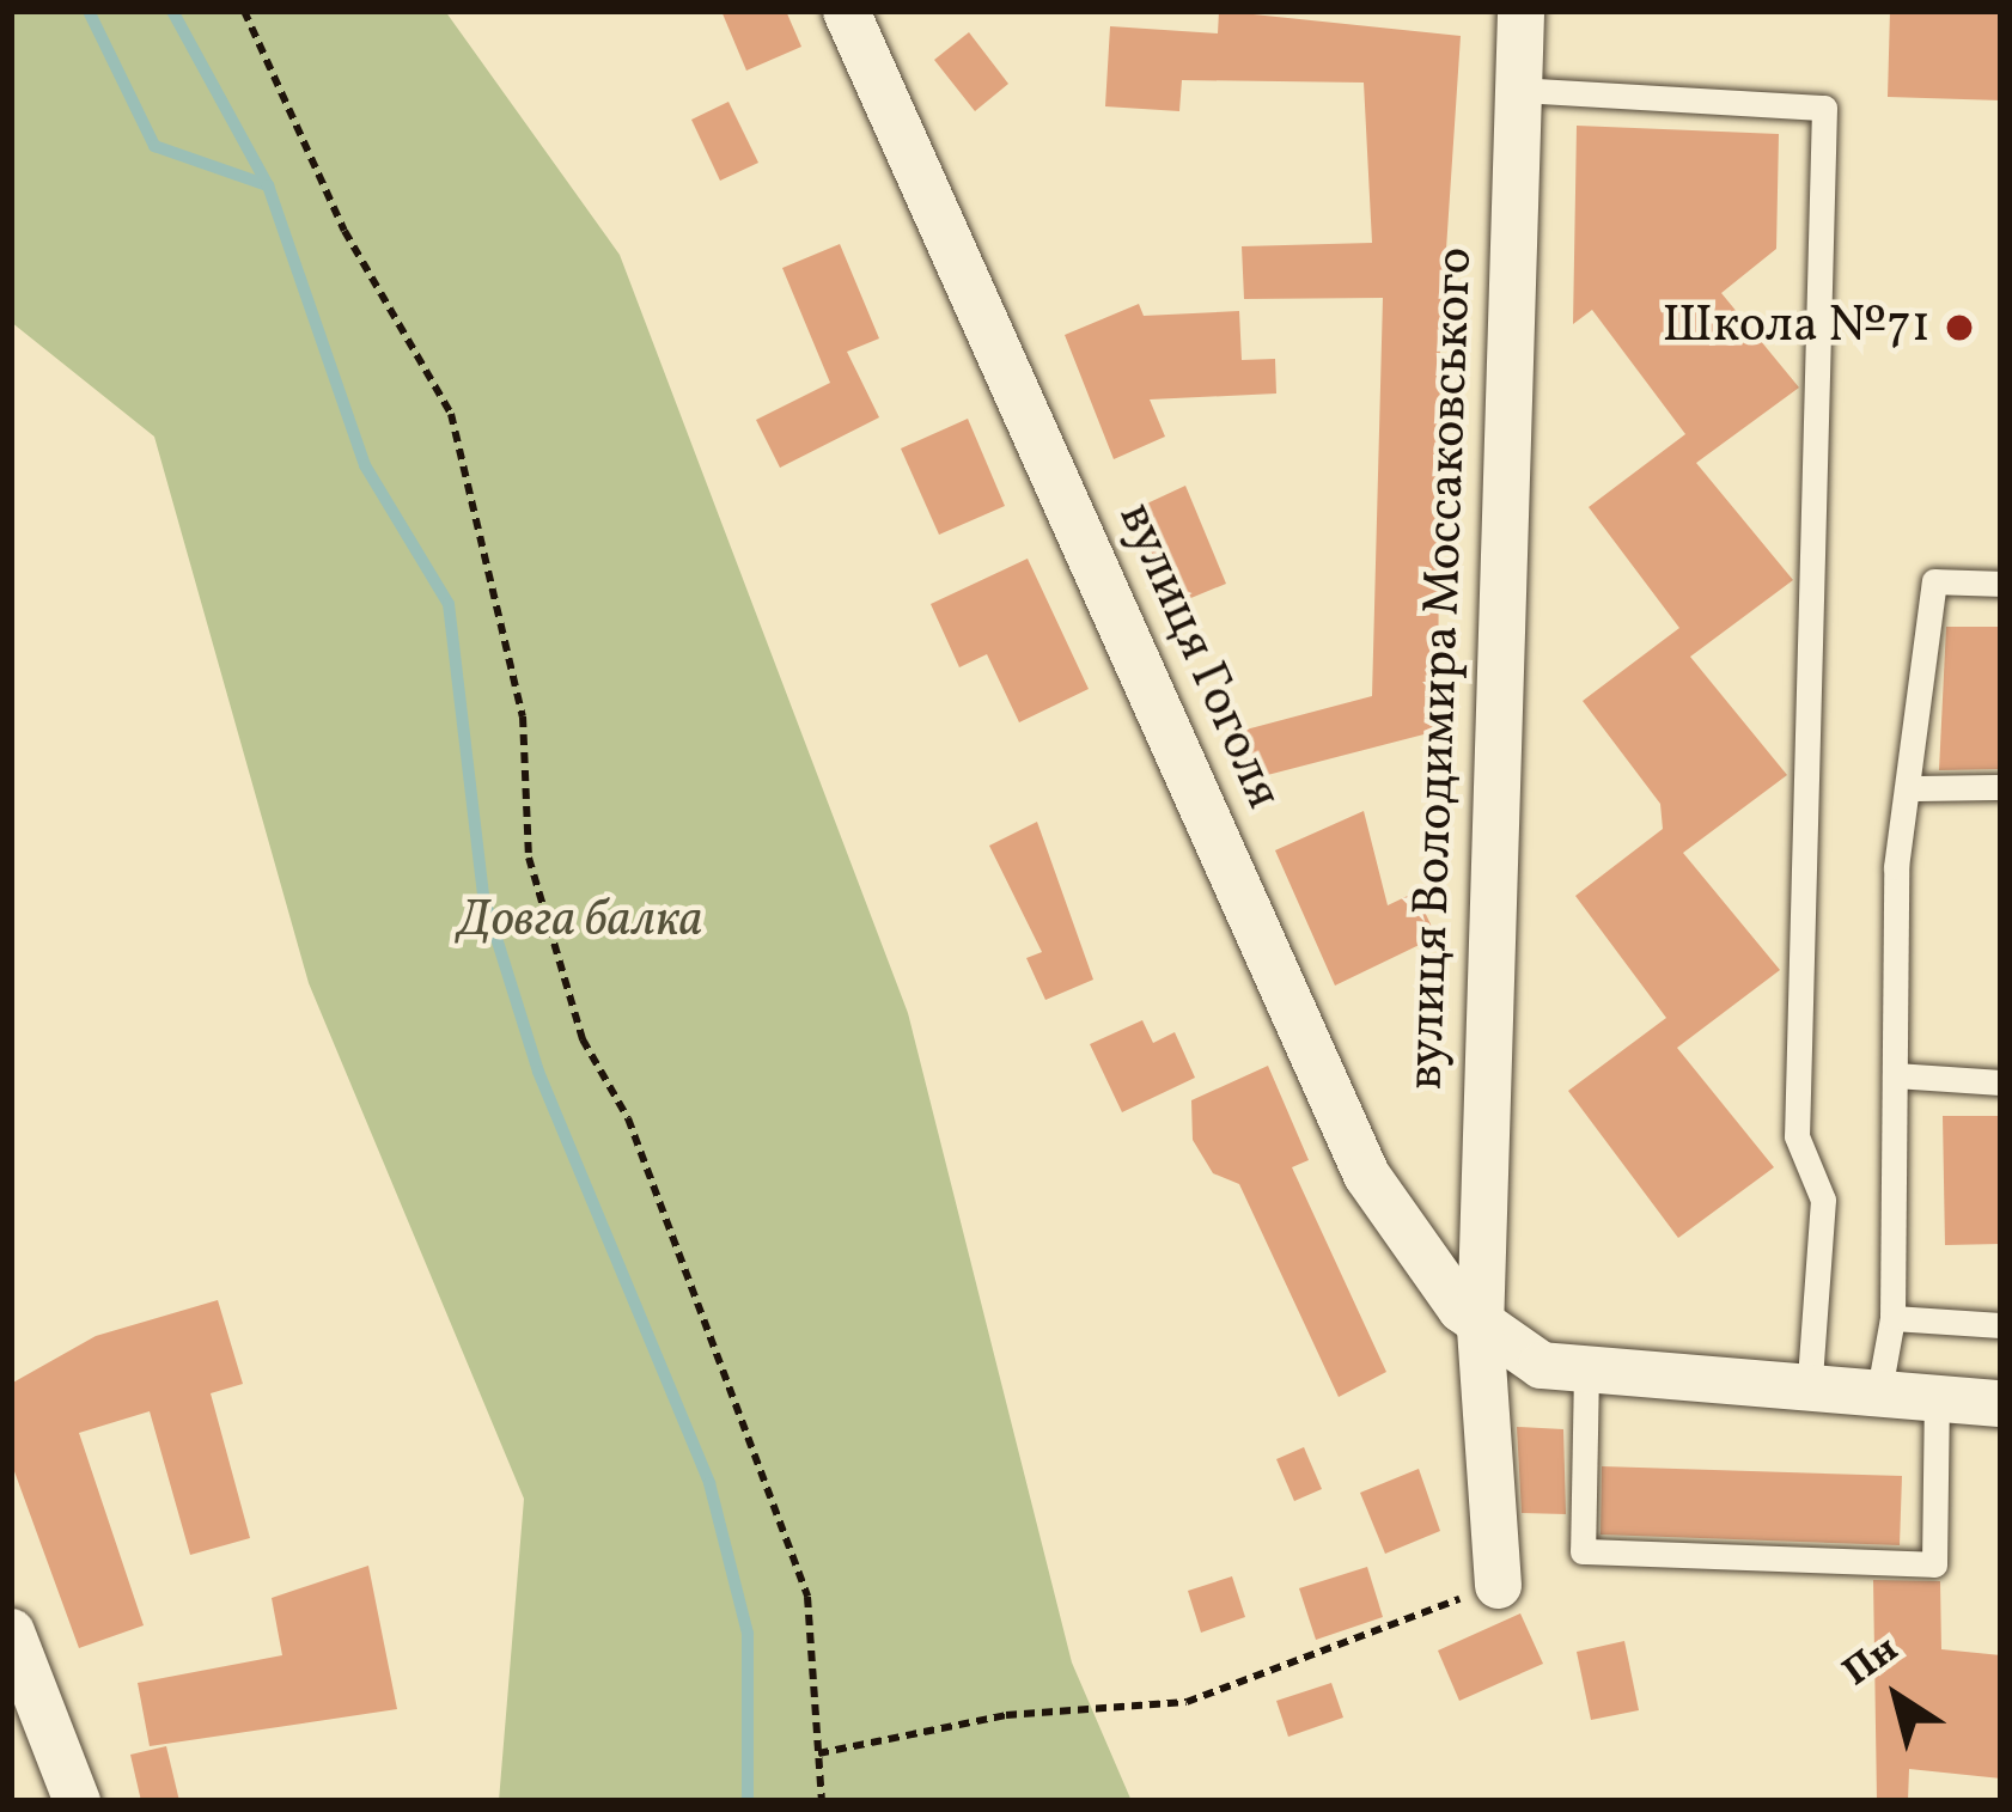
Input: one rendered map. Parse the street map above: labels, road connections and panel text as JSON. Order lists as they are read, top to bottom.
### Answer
{
  "streets": {
    "street": ["вулиця Гоголя", "вулиця Володимира Моссаковського"]
  },
  "crossings": [
    ["вулиця Гоголя", "вулиця Володимира Моссаковського"]
  ],
  "parks": ["Довга балка"],
  "places": ["Школа №71"],
  "north": "top left"
}
